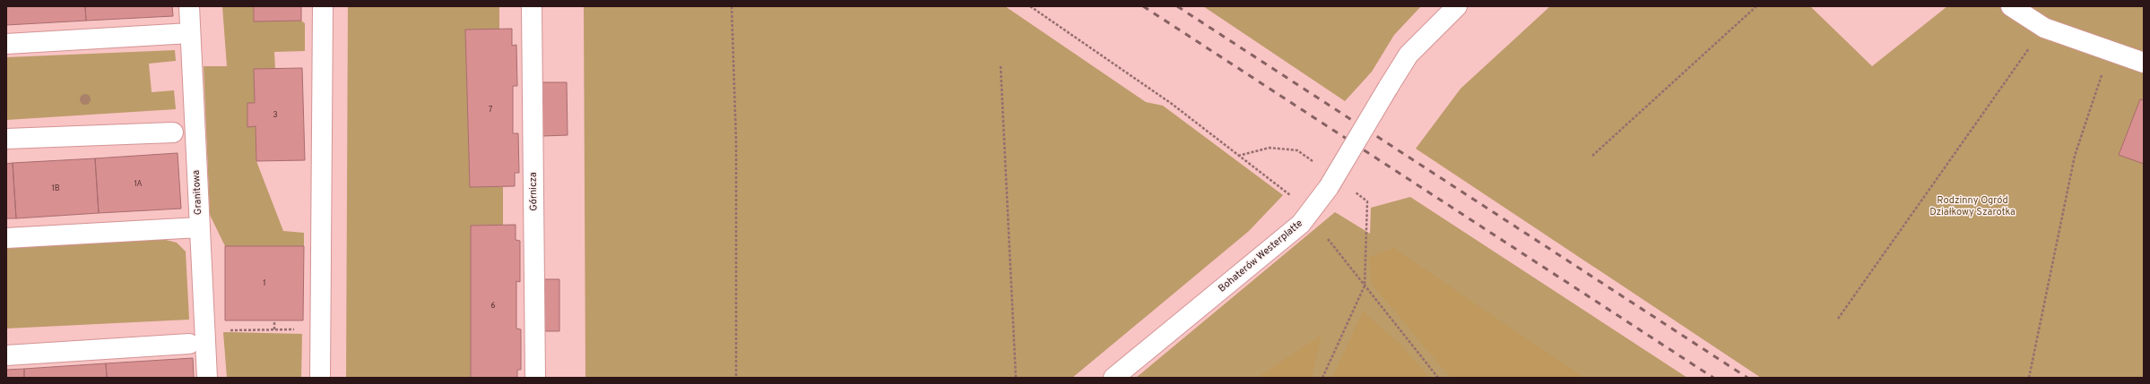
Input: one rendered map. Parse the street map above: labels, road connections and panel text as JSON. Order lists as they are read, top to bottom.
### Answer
{
  "streets": {
    "street": ["Górnicza", "Granitowa", "Bohaterów Westerplatte"]
  },
  "parks": ["Rodzinny Ogród Działkowy Szarotka"],
  "house_numbers": [
    "7",
    "3",
    "1A",
    "1B",
    "1",
    "6"
  ]
}
